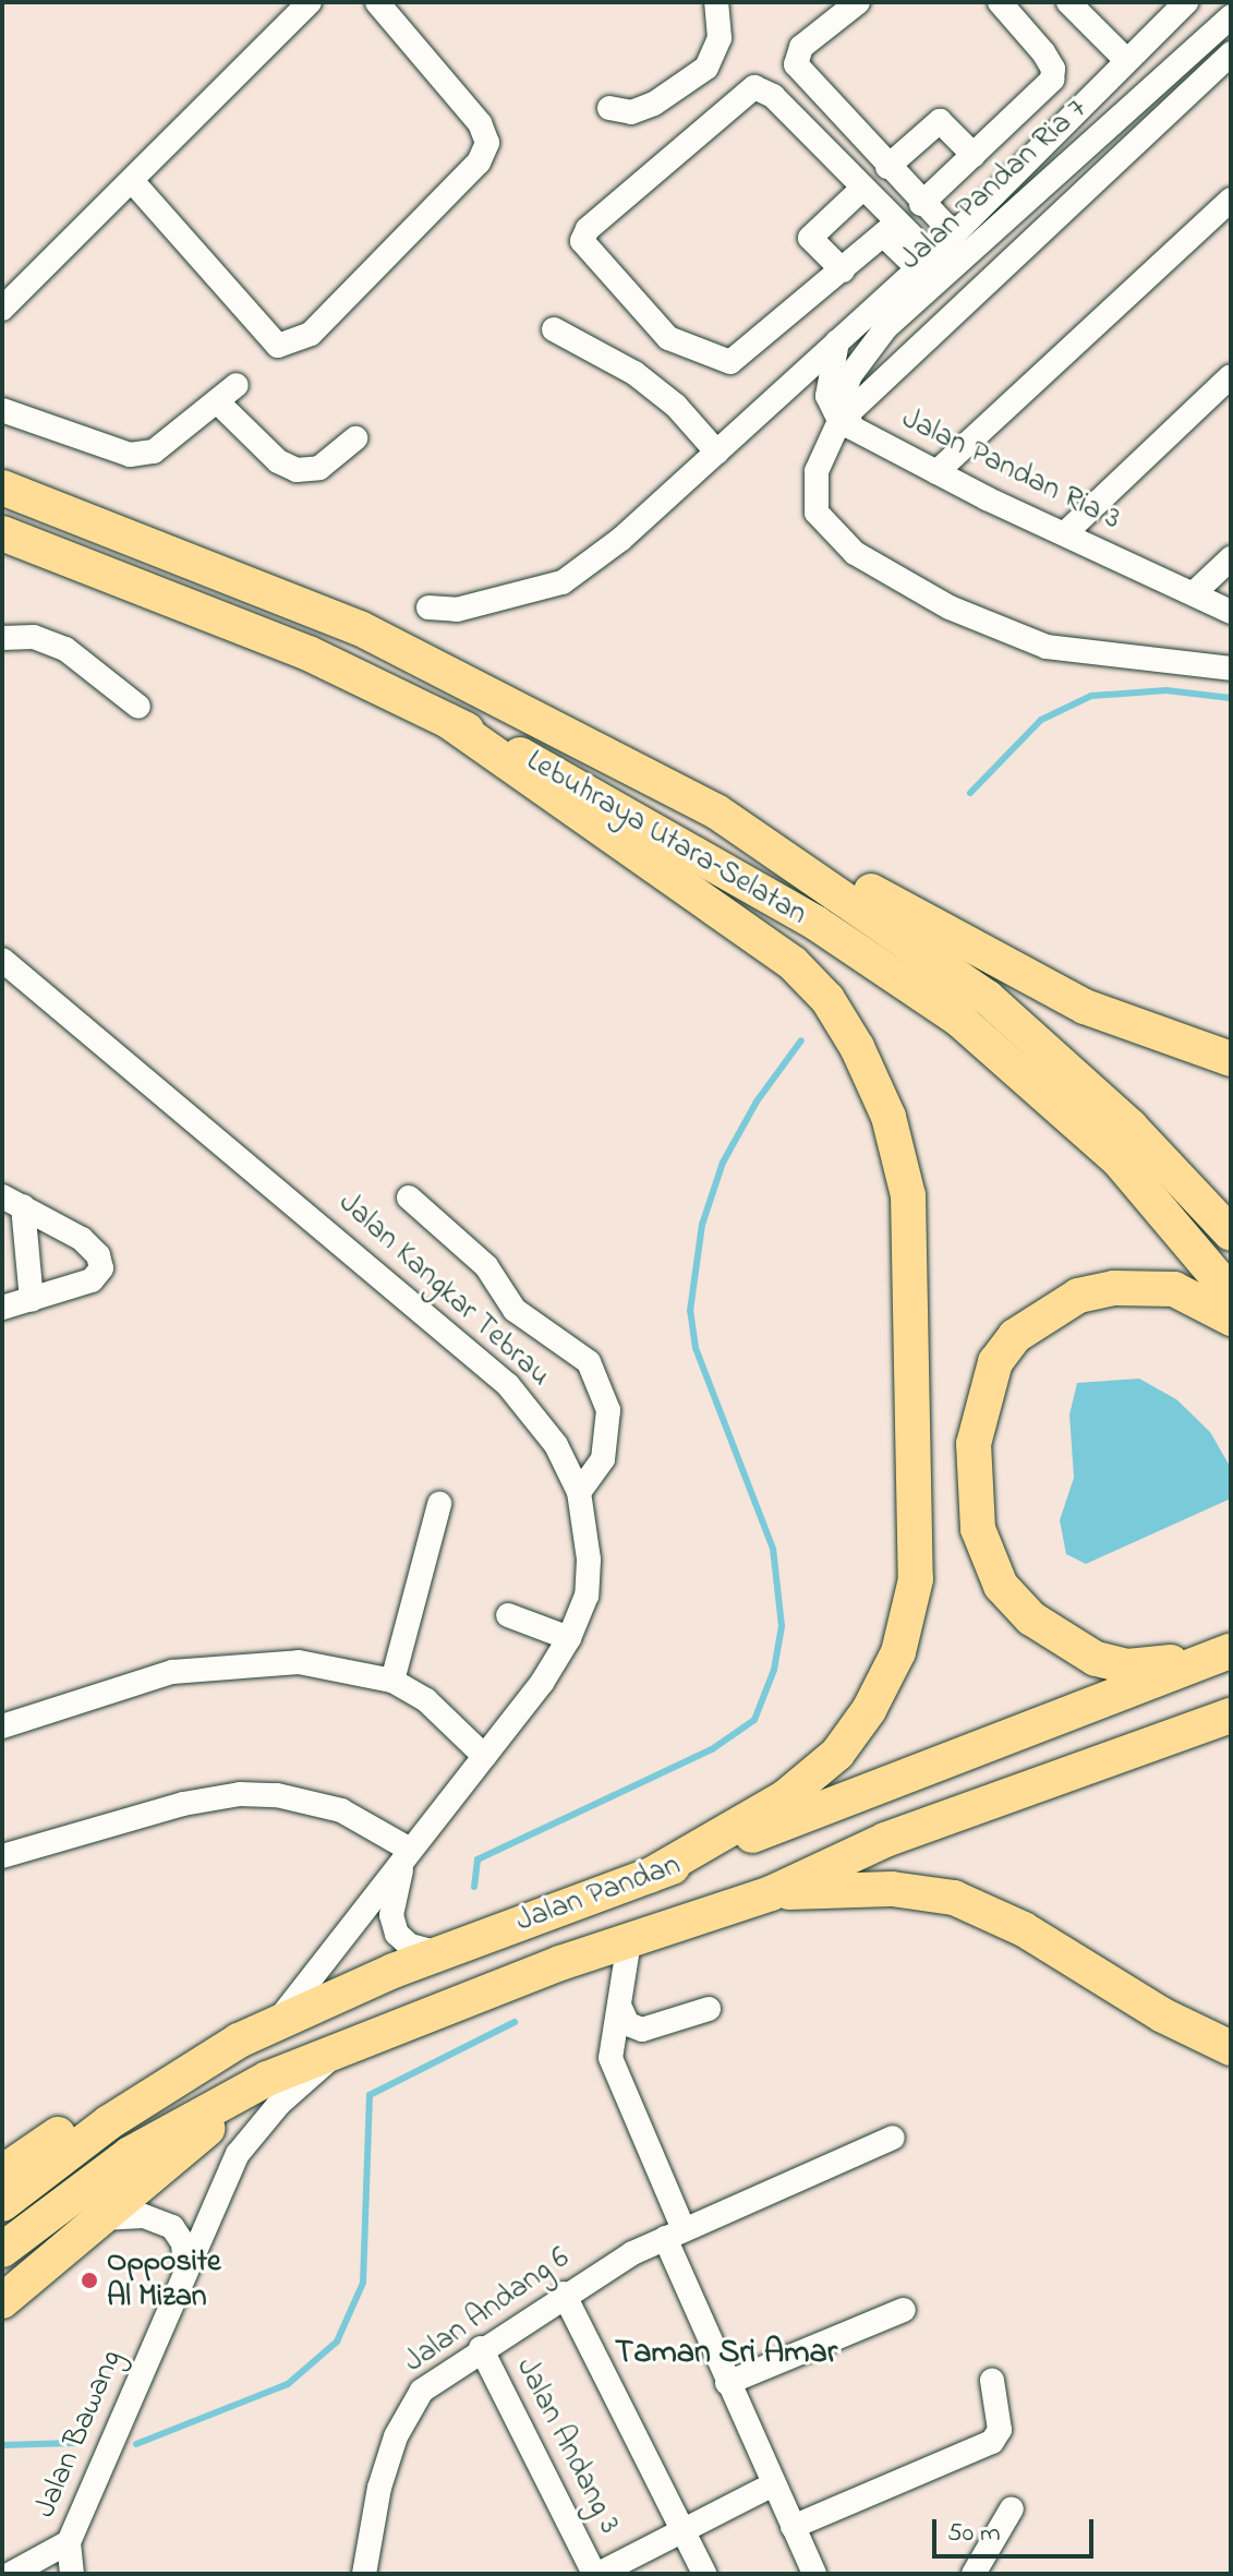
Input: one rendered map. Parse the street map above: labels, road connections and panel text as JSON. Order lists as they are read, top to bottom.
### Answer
{
  "streets": {
    "highway": ["Lebuhraya Utara–Selatan", "Jalan Pandan"],
    "street": [
      "Jalan Pandan Ria 7",
      "Jalan Pandan Ria 3",
      "Jalan Kangkar Tebrau",
      "Jalan Andang 6",
      "Jalan Bawang",
      "Jalan Andang 3"
    ]
  },
  "crossings": [
    ["Jalan Pandan Ria 7", "Jalan Pandan Ria 3"],
    ["Jalan Kangkar Tebrau", "Jalan Pandan"],
    ["Jalan Pandan", "Jalan Bawang"],
    ["Jalan Andang 6", "Jalan Andang 3"]
  ],
  "districts": ["Taman Sri Amar"],
  "places": ["Opposite Al Mizan"],
  "scale_bar": "50 m"
}
